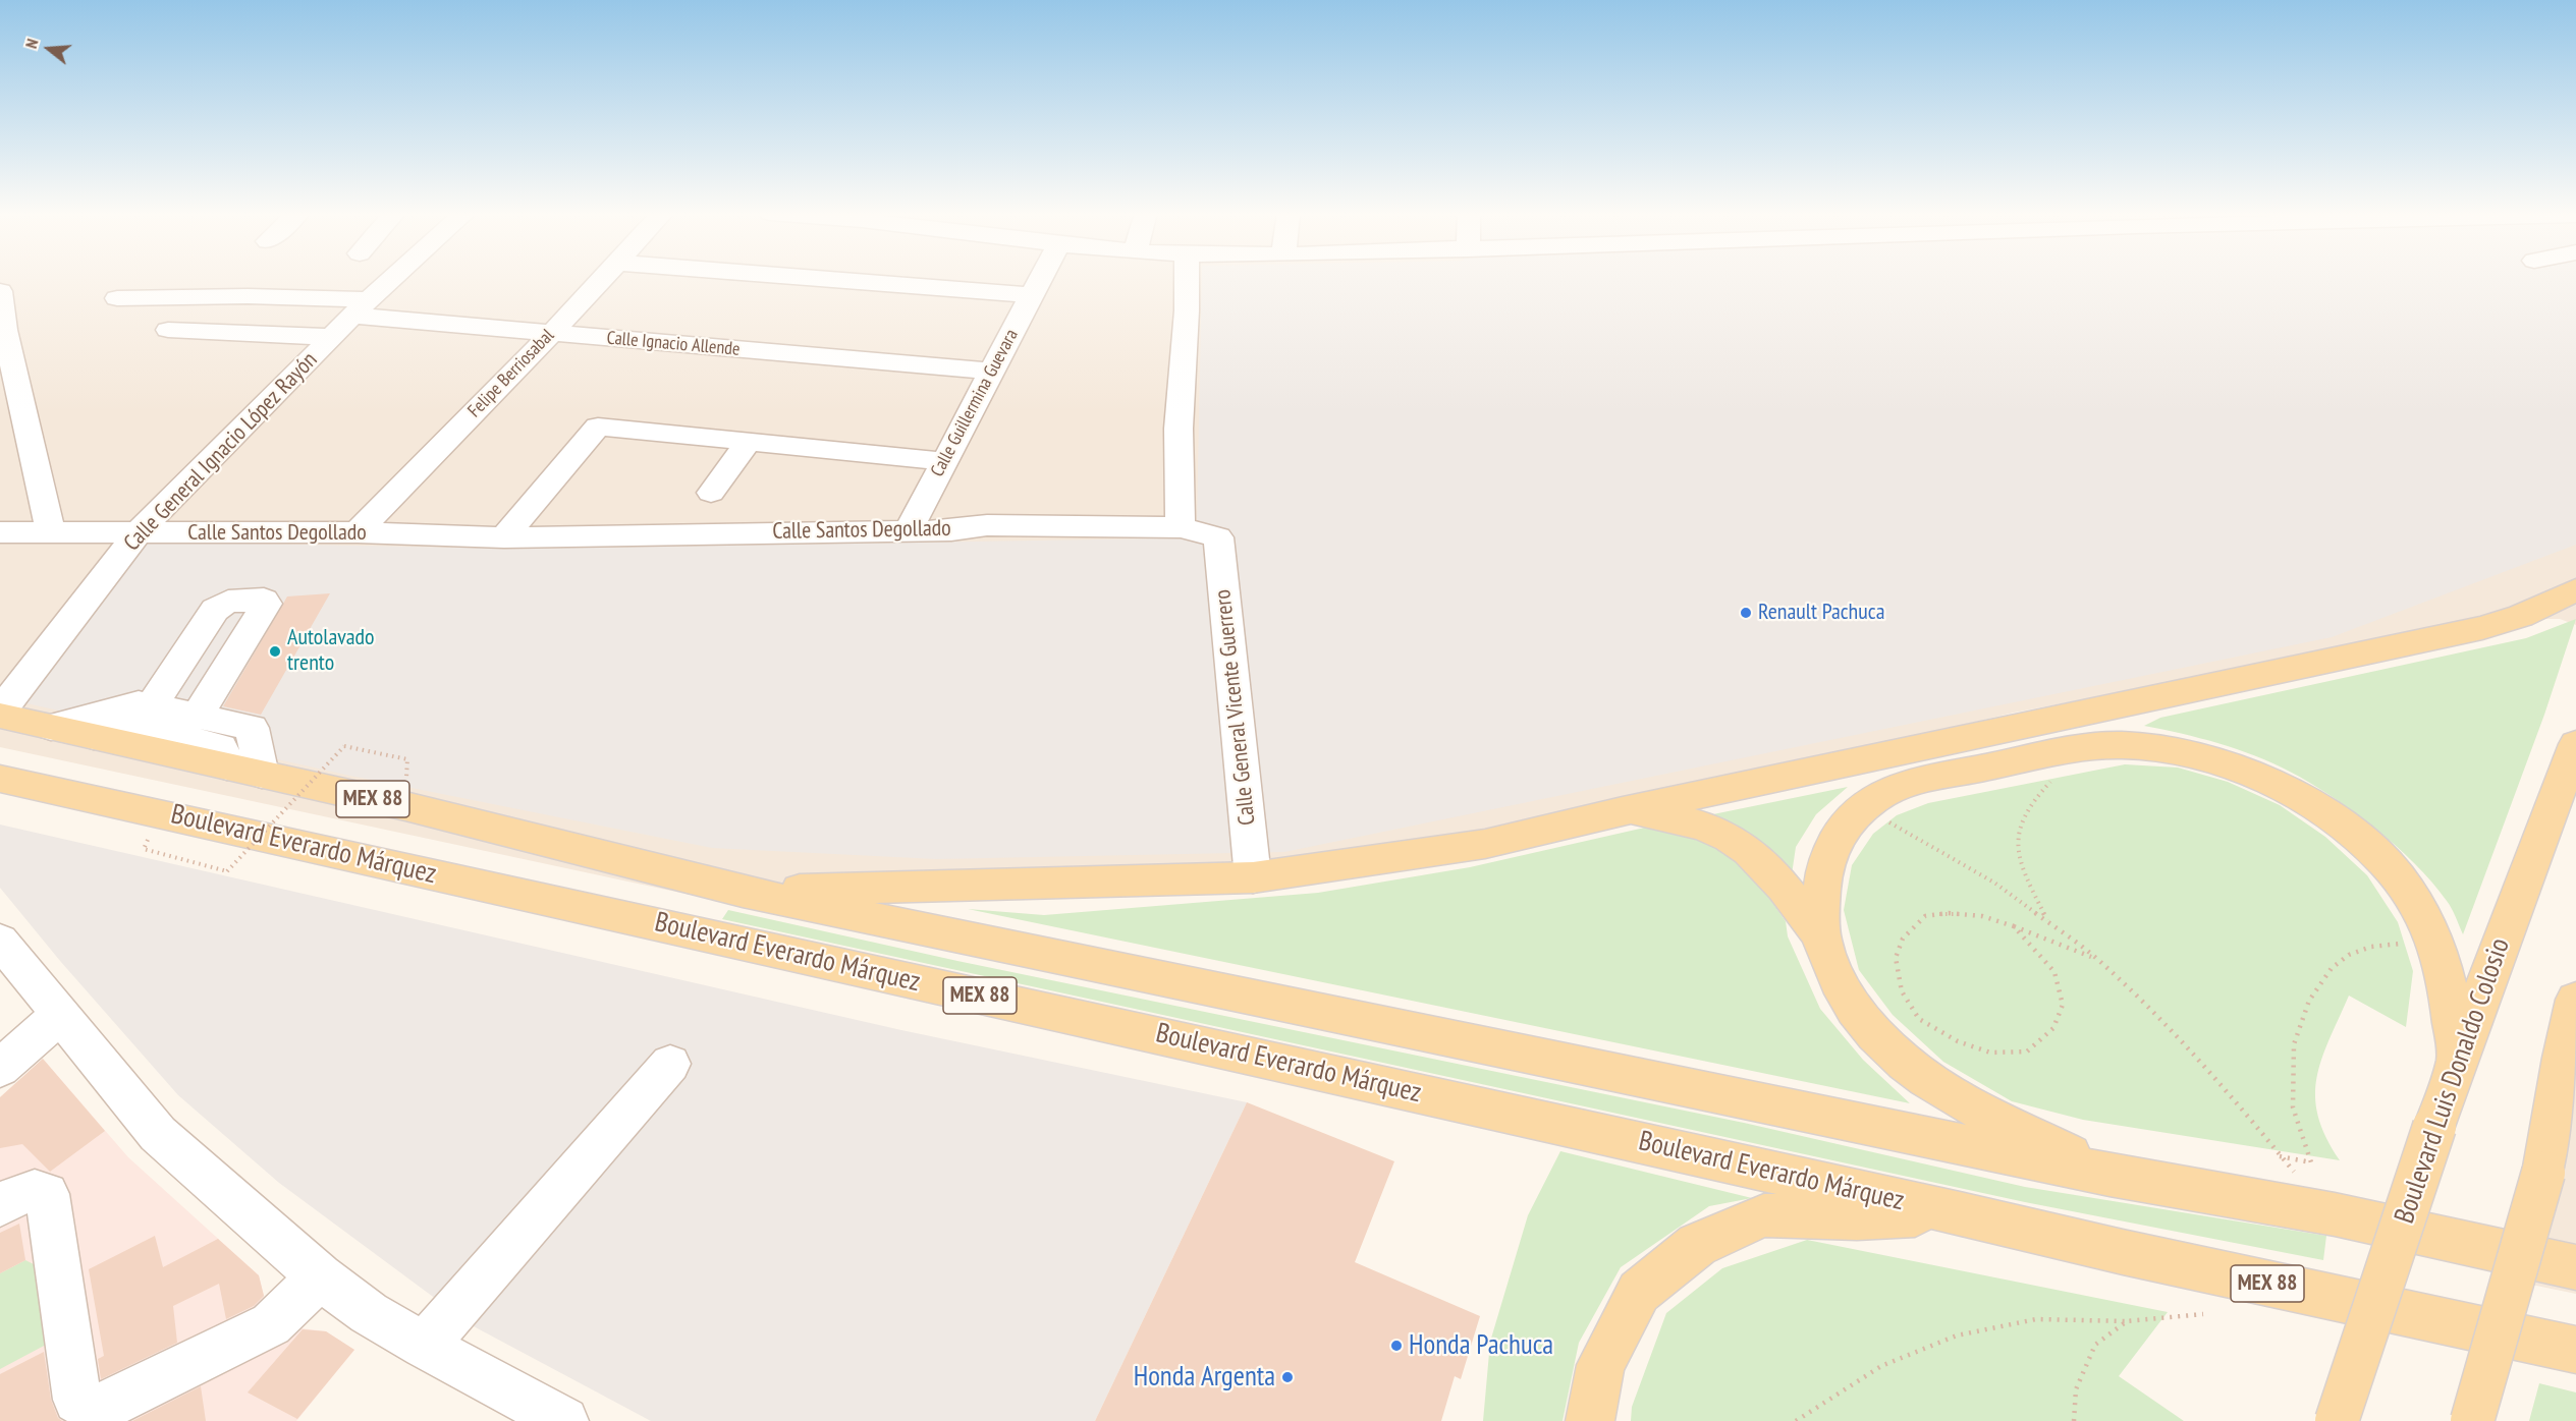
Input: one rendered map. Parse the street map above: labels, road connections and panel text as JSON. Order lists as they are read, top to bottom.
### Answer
{
  "streets": {
    "main road": ["MEX 88", "Boulevard Everardo Márquez", "Boulevard Luis Donaldo Colosio"],
    "street": [
      "Calle Ignacio Allende",
      "Felipe Berriosabal",
      "Calle Guillermina Guevara",
      "Calle General Ignacio López Rayón",
      "Calle Santos Degollado",
      "Calle General Vicente Guerrero"
    ]
  },
  "crossings": [
    ["Calle Ignacio Allende", "Felipe Berriosabal"],
    ["Calle Ignacio Allende", "Calle Guillermina Guevara"],
    ["Calle Ignacio Allende", "Calle General Ignacio López Rayón"],
    ["Felipe Berriosabal", "Calle Santos Degollado"],
    ["Calle Guillermina Guevara", "Calle Santos Degollado"],
    ["Calle General Ignacio López Rayón", "Calle Santos Degollado"],
    ["Calle General Ignacio López Rayón", "MEX 88"],
    ["Calle Santos Degollado", "Calle General Vicente Guerrero"]
  ],
  "places": [
    "Renault Pachuca",
    "Autolavado trento",
    "Honda Pachuca",
    "Honda Argenta"
  ],
  "north": "left"
}
